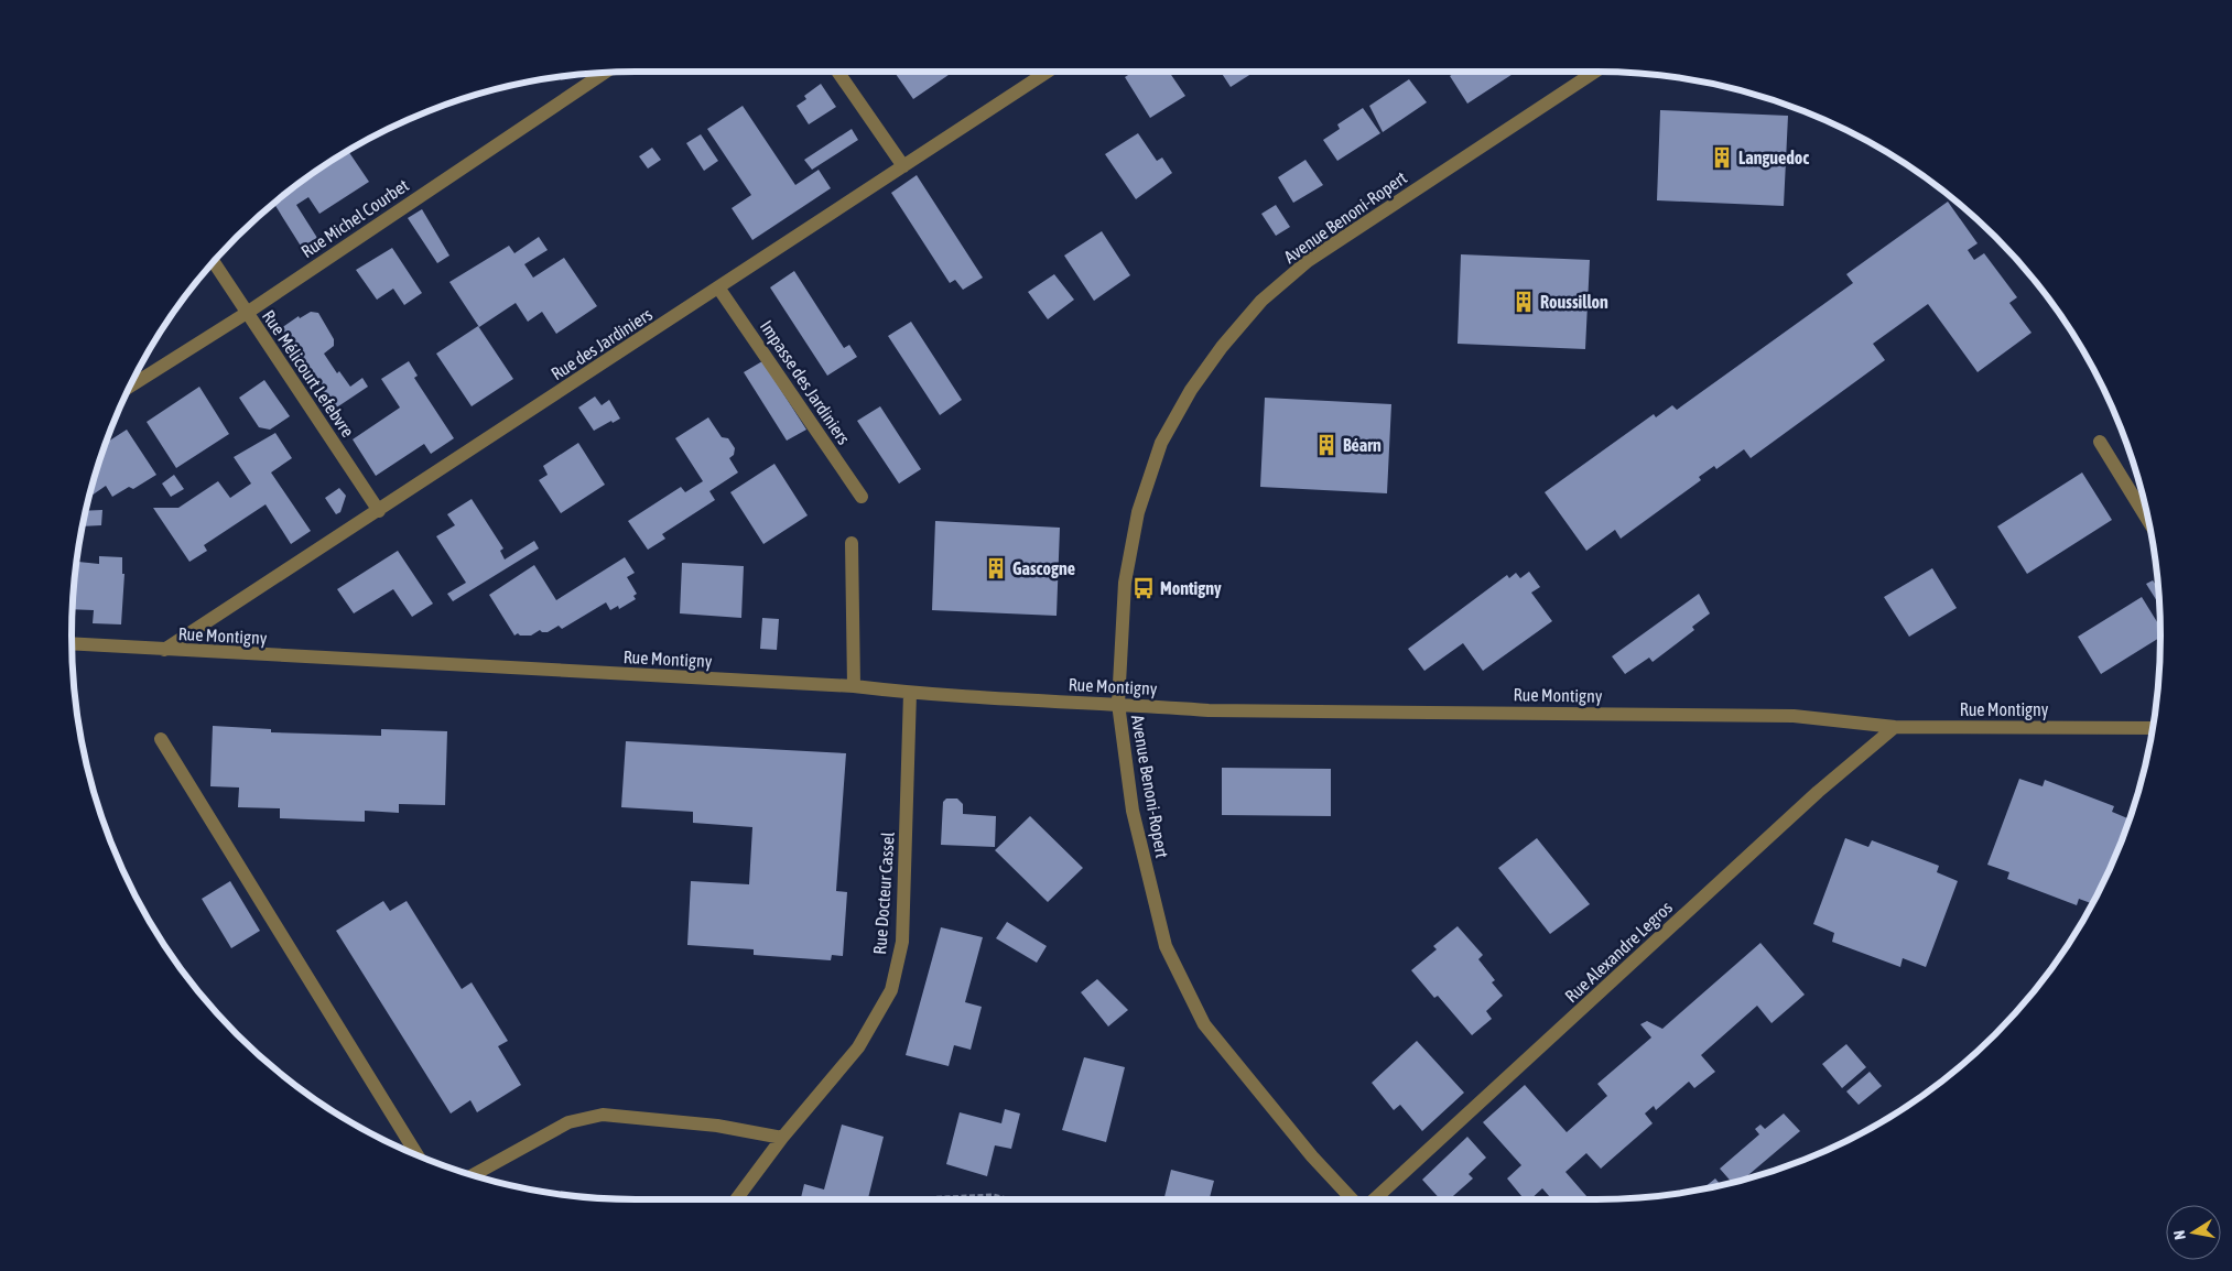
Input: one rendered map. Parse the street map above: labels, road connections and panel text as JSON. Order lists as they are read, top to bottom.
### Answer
{
  "streets": {
    "street": [
      "Avenue Benoni-Ropert",
      "Rue Michel Courbet",
      "Rue des Jardiniers",
      "Rue Mélicourt Lefebvre",
      "Impasse des Jardiniers",
      "Rue Montigny",
      "Rue Docteur Cassel",
      "Rue Alexandre Legros"
    ]
  },
  "crossings": [
    ["Avenue Benoni-Ropert", "Rue Montigny"],
    ["Rue Michel Courbet", "Rue Mélicourt Lefebvre"],
    ["Rue des Jardiniers", "Rue Mélicourt Lefebvre"],
    ["Rue des Jardiniers", "Impasse des Jardiniers"],
    ["Rue des Jardiniers", "Rue Montigny"],
    ["Rue Montigny", "Rue Docteur Cassel"],
    ["Rue Montigny", "Rue Alexandre Legros"]
  ],
  "places": {
    "building": [
      "Languedoc",
      "Roussillon",
      "Béarn",
      "Gascogne"
    ],
    "bus stop": ["Montigny"]
  },
  "north": "left"
}
